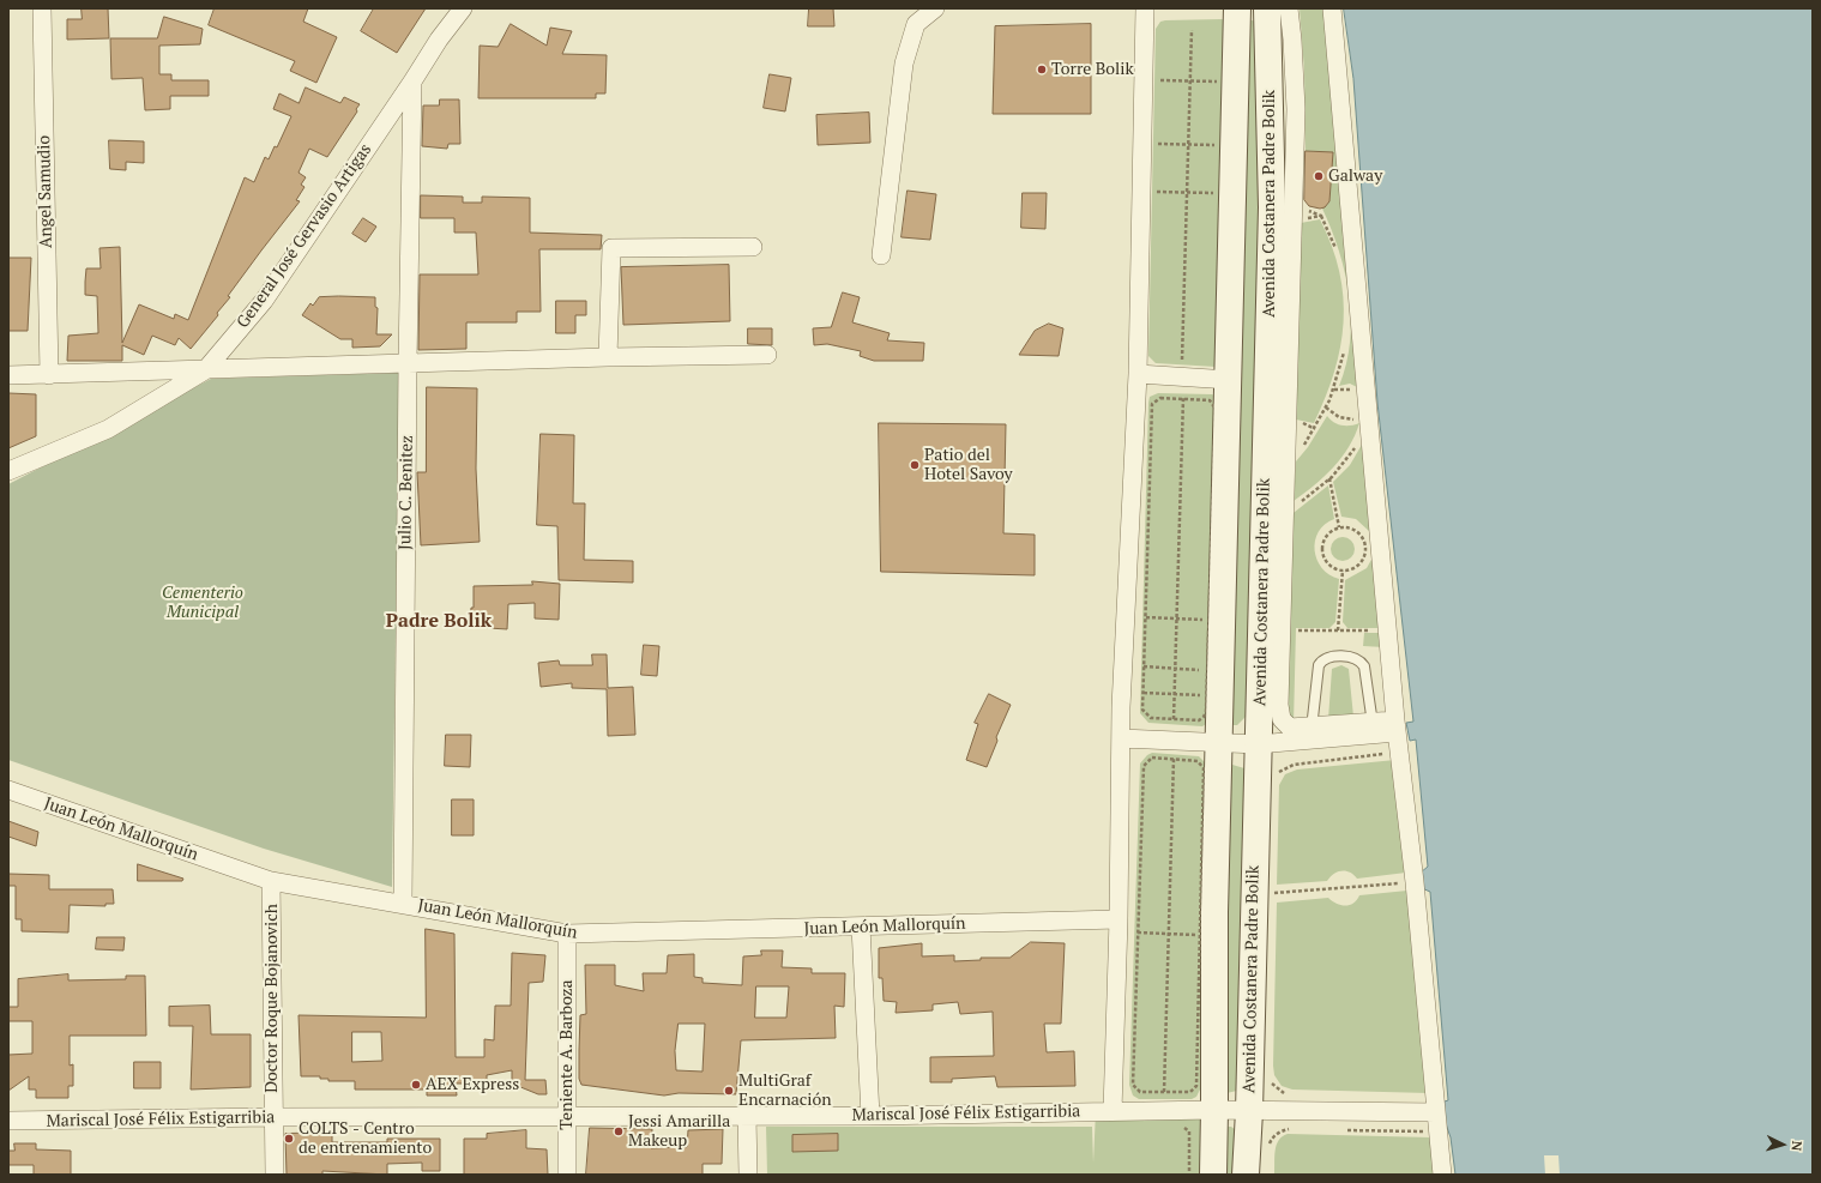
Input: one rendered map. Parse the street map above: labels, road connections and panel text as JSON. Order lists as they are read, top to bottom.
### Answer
{
  "streets": {
    "main road": ["Avenida Costanera Padre Bolik"],
    "street": [
      "Angel Samudio",
      "General José Gervasio Artigas",
      "Julio C. Benitez",
      "Juan León Mallorquín",
      "Doctor Roque Bojanovich",
      "Teniente A. Barboza",
      "Mariscal José Félix Estigarribia"
    ]
  },
  "crossings": [
    ["Avenida Costanera Padre Bolik", "Mariscal José Félix Estigarribia"],
    ["General José Gervasio Artigas", "Julio C. Benitez"],
    ["Julio C. Benitez", "Juan León Mallorquín"],
    ["Juan León Mallorquín", "Doctor Roque Bojanovich"],
    ["Juan León Mallorquín", "Teniente A. Barboza"],
    ["Doctor Roque Bojanovich", "Mariscal José Félix Estigarribia"],
    ["Teniente A. Barboza", "Mariscal José Félix Estigarribia"]
  ],
  "districts": ["Padre Bolik"],
  "parks": ["Cementerio Municipal"],
  "places": [
    "Torre Bolik",
    "Galway",
    "Patio del Hotel Savoy",
    "AEX Express",
    "MultiGraf Encarnación",
    "Jessi Amarilla Makeup",
    "COLTS - Centro de entrenamiento"
  ],
  "north": "right"
}
